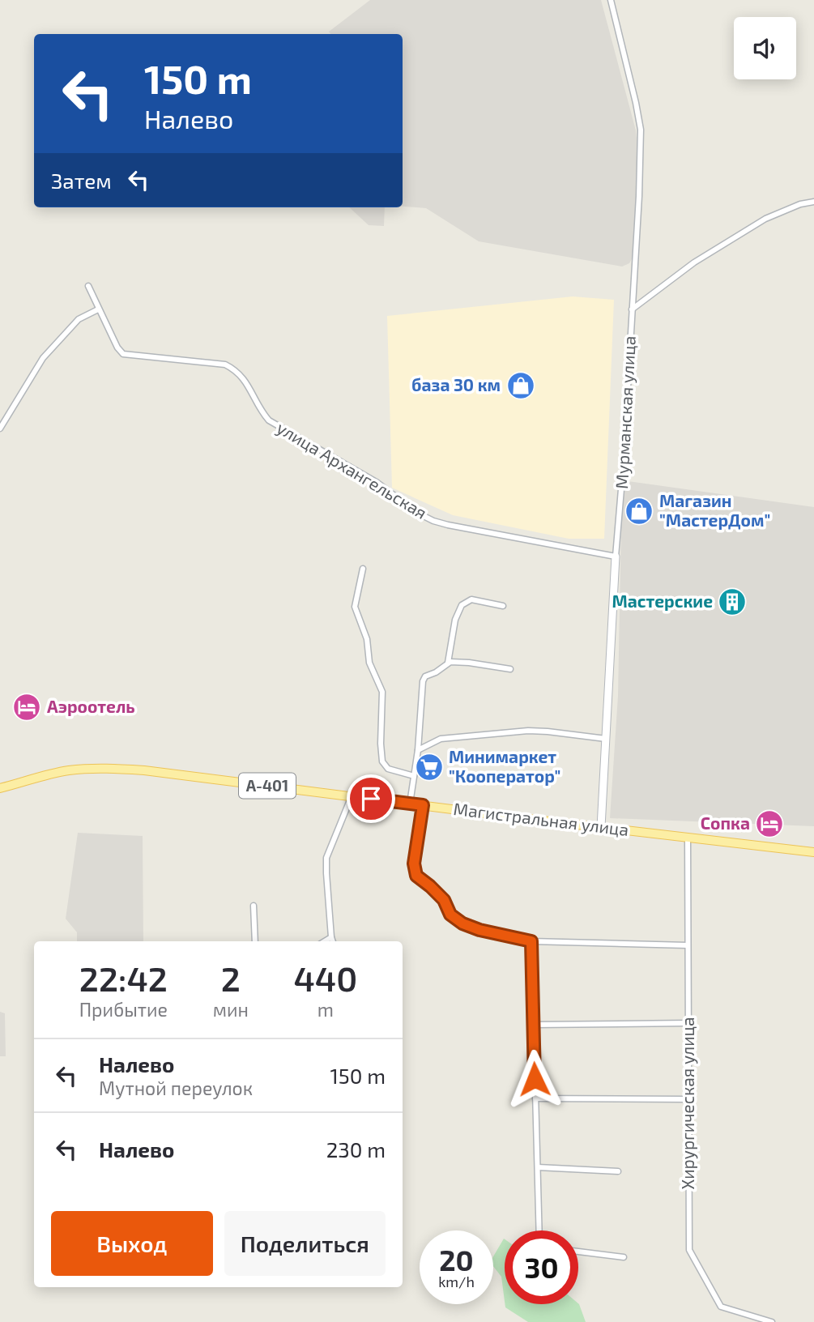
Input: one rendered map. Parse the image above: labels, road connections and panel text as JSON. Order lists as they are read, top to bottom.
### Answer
{
  "streets": {
    "main road": ["А-401", "Магистральная улица"],
    "street": ["Мурманская улица", "улица Архангельская", "Хирургическая улица"]
  },
  "crossings": [
    ["Мурманская улица", "улица Архангельская"],
    ["Мурманская улица", "Магистральная улица"],
    ["Магистральная улица", "Хирургическая улица"]
  ],
  "places": {
    "shop": ["база 30 км", "Магазин \"МастерДом\""],
    "building": ["Мастерские"],
    "hotel": ["Аэроотель", "Сопка"],
    "supermarket": ["Минимаркет \"Кооператор\""]
  },
  "page": {
    "turn": ["150 m", "Налево"],
    "then": "Затем",
    "eta": [
      "22:42",
      "Прибытие",
      "2",
      "мин",
      "440",
      "m"
    ],
    "list": [
      {
        "name": "Налево",
        "note": "Мутной переулок",
        "value": "150 m"
      },
      {
        "name": "Налево",
        "value": "230 m"
      }
    ],
    "buttons": ["Выход", "Поделиться"],
    "speed": "20 km/h",
    "limit": "30"
  }
}
